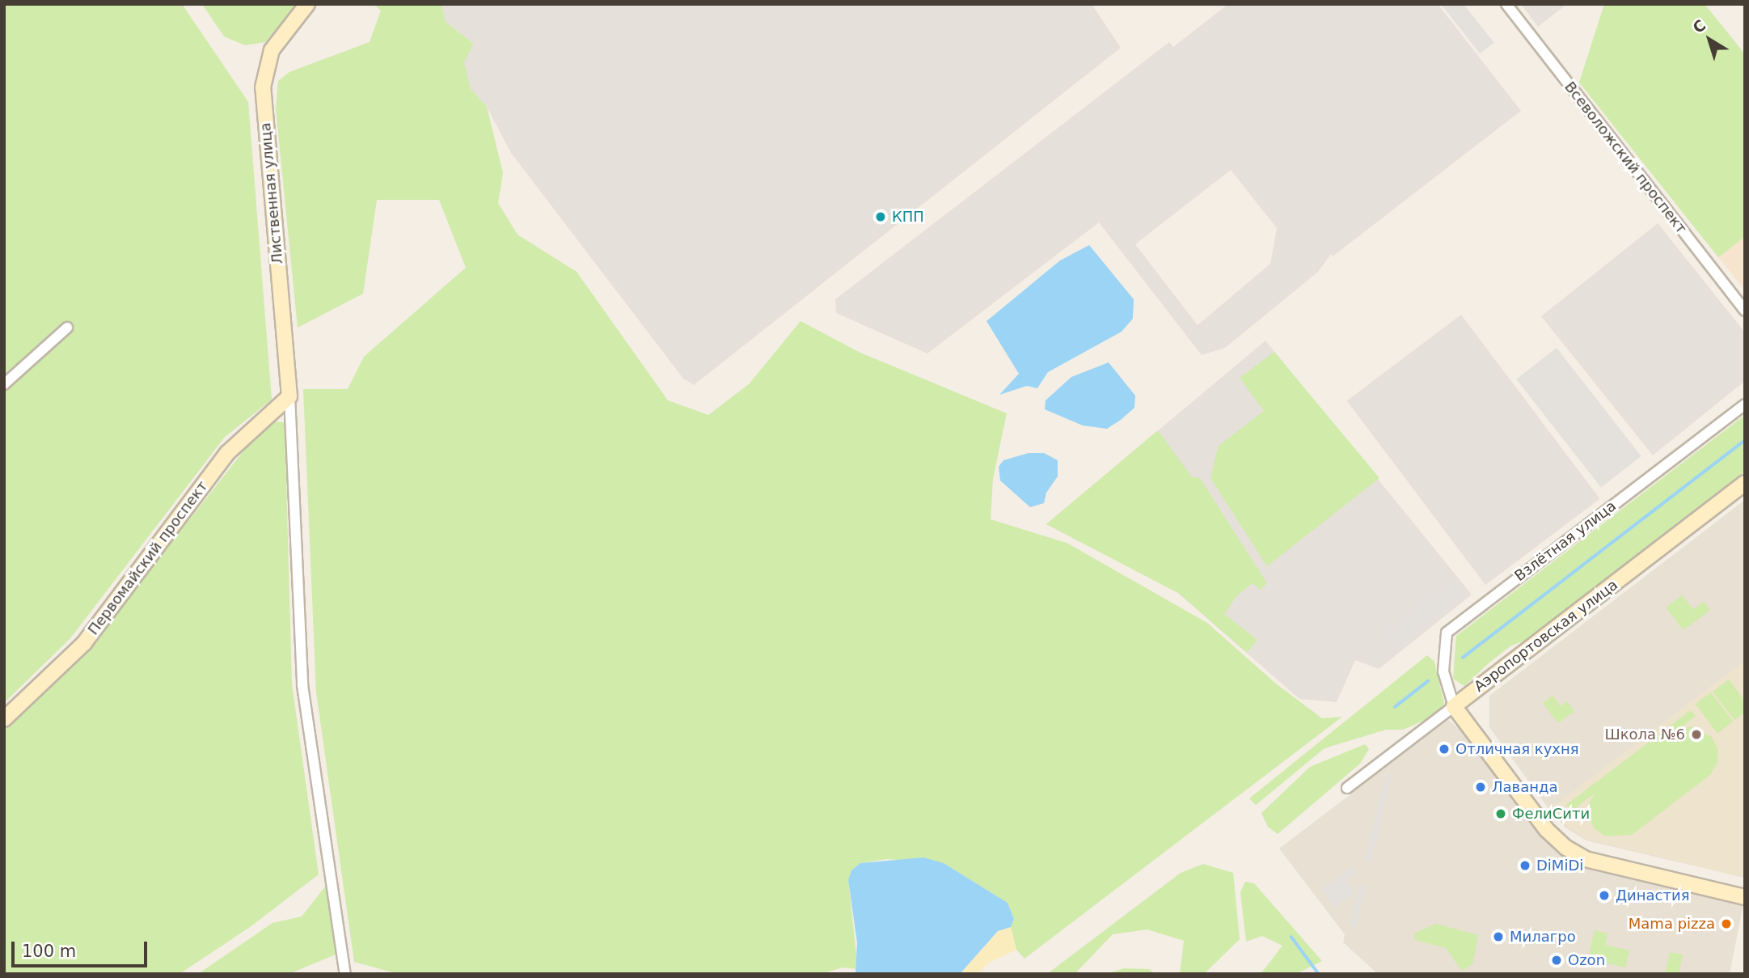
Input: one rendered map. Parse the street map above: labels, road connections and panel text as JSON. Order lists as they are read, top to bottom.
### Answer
{
  "streets": {
    "street": [
      "Всеволожский проспект",
      "Лиственная улица",
      "Взлётная улица",
      "Первомайский проспект",
      "Аэропортовская улица"
    ]
  },
  "crossings": [
    ["Лиственная улица", "Первомайский проспект"],
    ["Взлётная улица", "Аэропортовская улица"]
  ],
  "places": [
    "КПП",
    "Школа №6",
    "Отличная кухня",
    "Лаванда",
    "ФелиСити",
    "DiMiDi",
    "Династия",
    "Mama pizza",
    "Милагро",
    "Ozon"
  ],
  "scale_bar": "100 m",
  "north": "top left"
}
